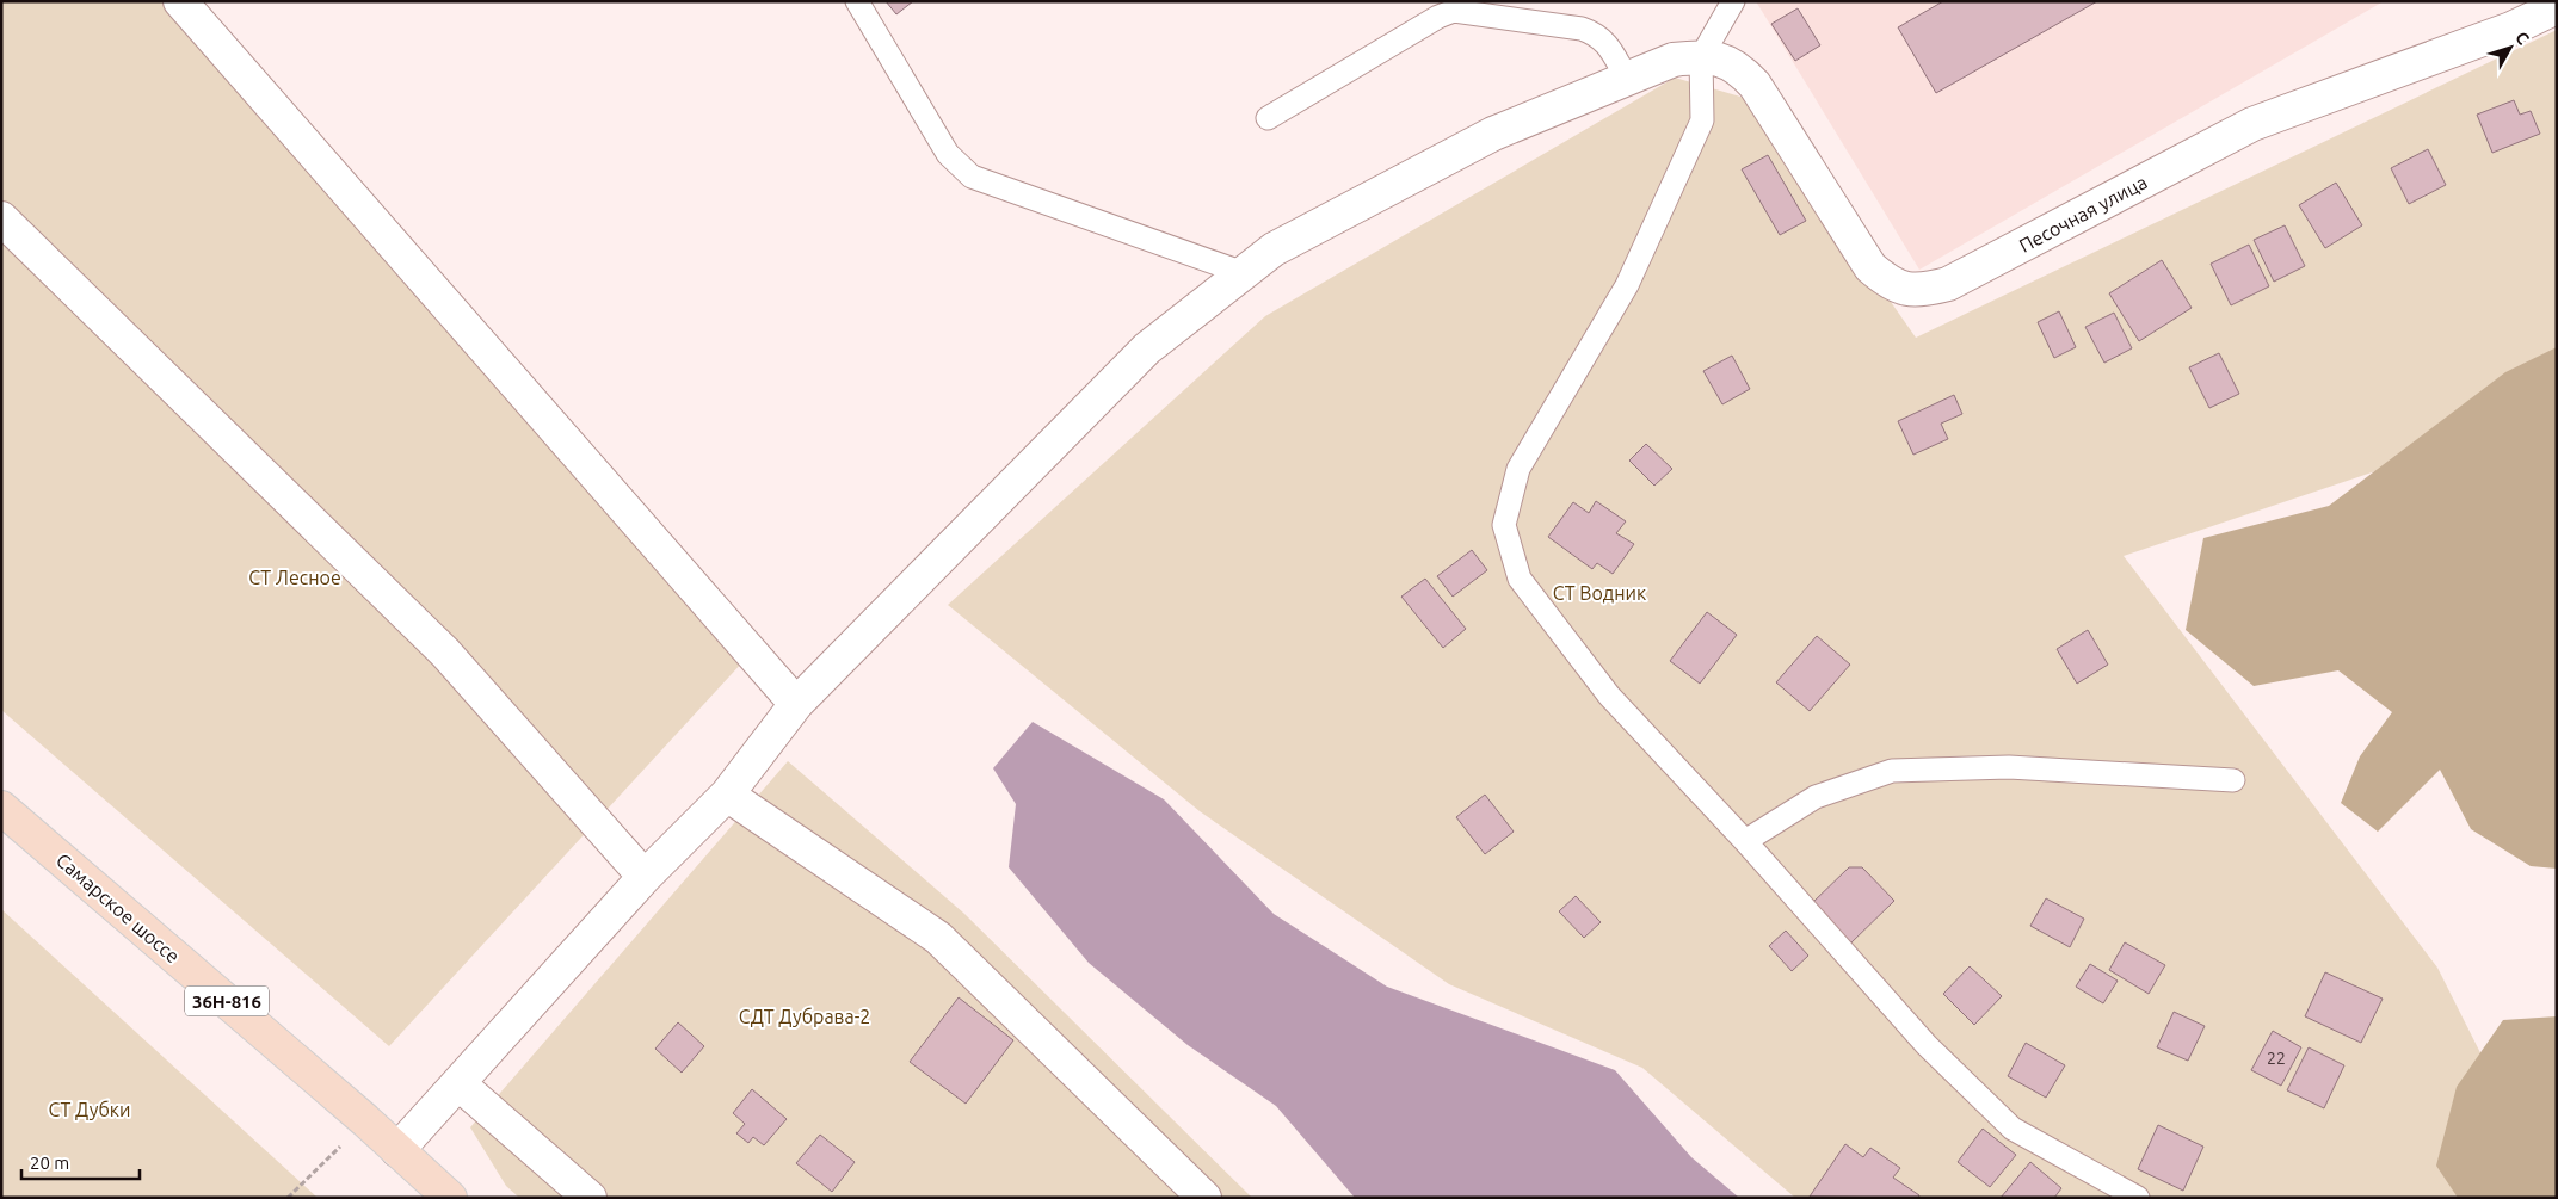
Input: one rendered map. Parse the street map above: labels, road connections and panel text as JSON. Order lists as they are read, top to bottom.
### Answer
{
  "streets": {
    "main road": ["Самарское шоссе", "36Н-816"],
    "street": ["Песочная улица"]
  },
  "crossings": [
    ["Песочная улица", "Самарское шоссе"]
  ],
  "parks": [
    "СТ Лесное",
    "СТ Водник",
    "СДТ Дубрава-2",
    "СТ Дубки"
  ],
  "house_numbers": ["22"],
  "scale_bar": "20 m",
  "north": "top right"
}
